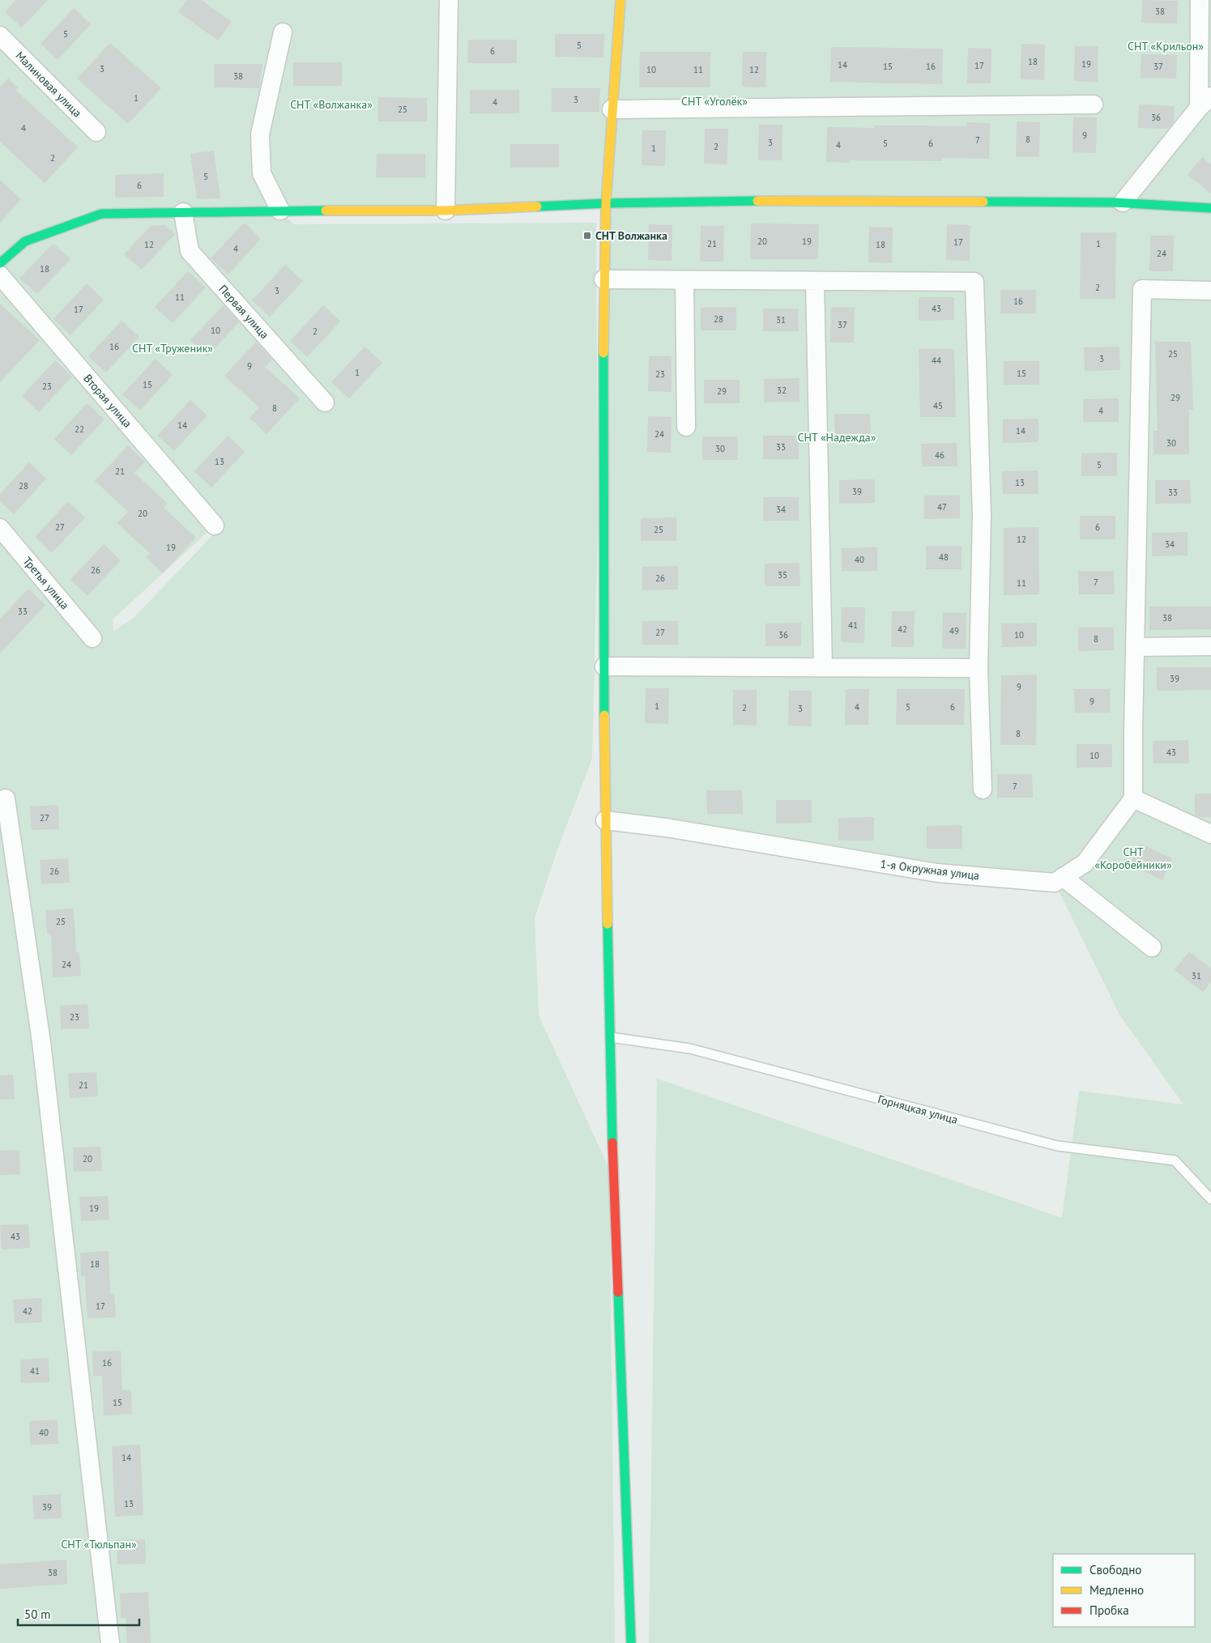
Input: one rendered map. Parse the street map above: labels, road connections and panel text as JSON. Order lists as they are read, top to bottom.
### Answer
{
  "streets": {
    "street": [
      "Малиновая улица",
      "Первая улица",
      "Вторая улица",
      "Третья улица",
      "1-я Окружная улица"
    ],
    "lane": ["Горняцкая улица"]
  },
  "parks": [
    "СНТ «Крильон»",
    "СНТ «Уголёк»",
    "СНТ «Волжанка»",
    "СНТ «Труженик»",
    "СНТ «Надежда»",
    "СНТ «Коробейники»",
    "СНТ «Тюльпан»"
  ],
  "places": {
    "transit": ["СНТ Волжанка"]
  },
  "house_numbers": [
    "38",
    "5",
    "5",
    "6",
    "18",
    "19",
    "14",
    "17",
    "15",
    "16",
    "37",
    "3",
    "10",
    "11",
    "12",
    "38",
    "1",
    "3",
    "4",
    "25",
    "36",
    "4",
    "9",
    "8",
    "7",
    "3",
    "5",
    "6",
    "4",
    "2",
    "1",
    "2",
    "5",
    "6",
    "20",
    "19",
    "17",
    "21",
    "1",
    "12",
    "18",
    "4",
    "24",
    "18",
    "2",
    "3",
    "11",
    "16",
    "43",
    "17",
    "28",
    "31",
    "37",
    "10",
    "2",
    "16",
    "25",
    "3",
    "44",
    "9",
    "1",
    "15",
    "23",
    "15",
    "23",
    "32",
    "29",
    "29",
    "45",
    "8",
    "4",
    "14",
    "22",
    "14",
    "24",
    "30",
    "33",
    "30",
    "46",
    "13",
    "5",
    "21",
    "13",
    "28",
    "39",
    "33",
    "47",
    "34",
    "20",
    "27",
    "6",
    "25",
    "12",
    "34",
    "19",
    "48",
    "40",
    "26",
    "35",
    "26",
    "7",
    "11",
    "33",
    "38",
    "41",
    "42",
    "49",
    "27",
    "36",
    "10",
    "8",
    "39",
    "9",
    "9",
    "1",
    "4",
    "5",
    "6",
    "2",
    "3",
    "8",
    "43",
    "10",
    "7",
    "27",
    "26",
    "25",
    "24",
    "31",
    "23",
    "21",
    "20",
    "19",
    "43",
    "18",
    "17",
    "42",
    "16",
    "41",
    "15",
    "40",
    "14",
    "13",
    "39",
    "38"
  ],
  "legend": ["Свободно", "Медленно", "Пробка"],
  "scale_bar": "50 m"
}
